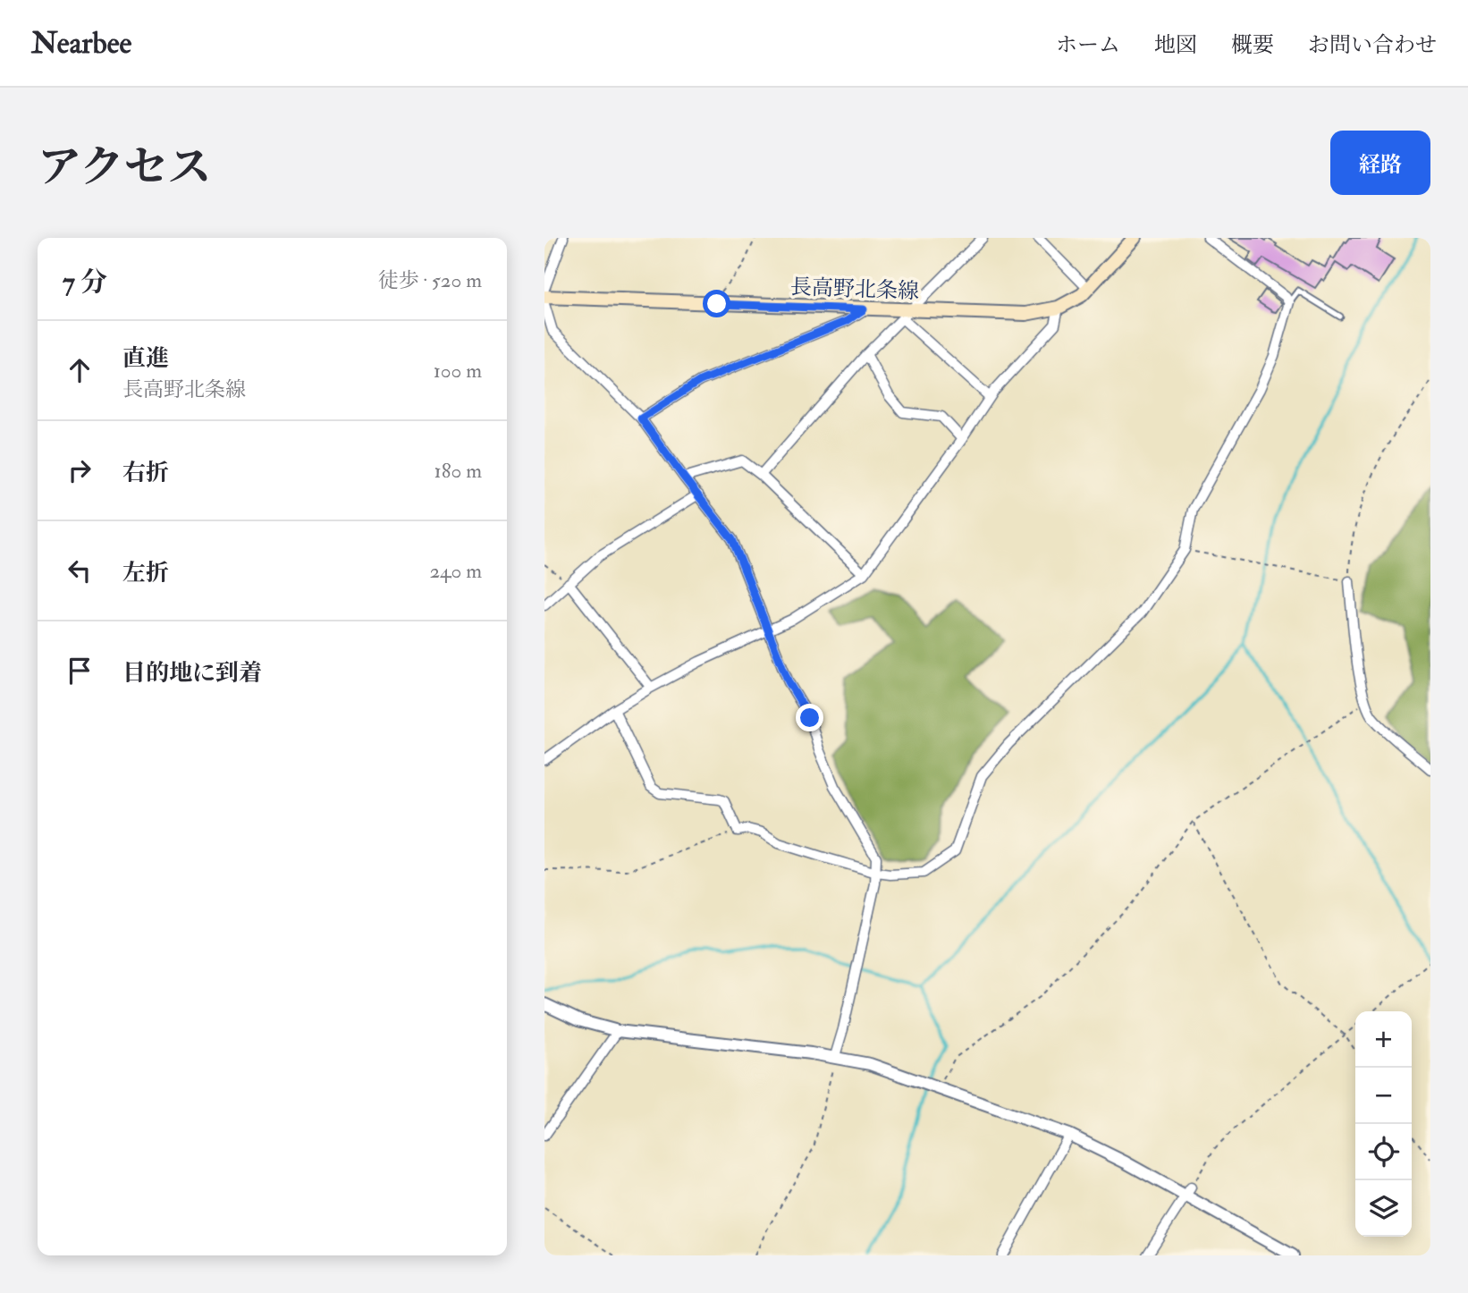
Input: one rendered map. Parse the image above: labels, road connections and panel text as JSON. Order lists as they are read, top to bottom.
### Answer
{
  "streets": {
    "main road": ["長高野北条線"]
  },
  "page": {
    "header": "Nearbee",
    "nav": [
      "ホーム",
      "地図",
      "概要",
      "お問い合わせ"
    ],
    "buttons": "経路",
    "title": "アクセス",
    "heading": ["7 分", "徒歩 · 520 m"],
    "list": [
      ["直進", "長高野北条線", "100 m"],
      ["右折", "180 m"],
      ["左折", "240 m"],
      "目的地に到着"
    ],
    "map_buttons": ["+", "−"]
  }
}
